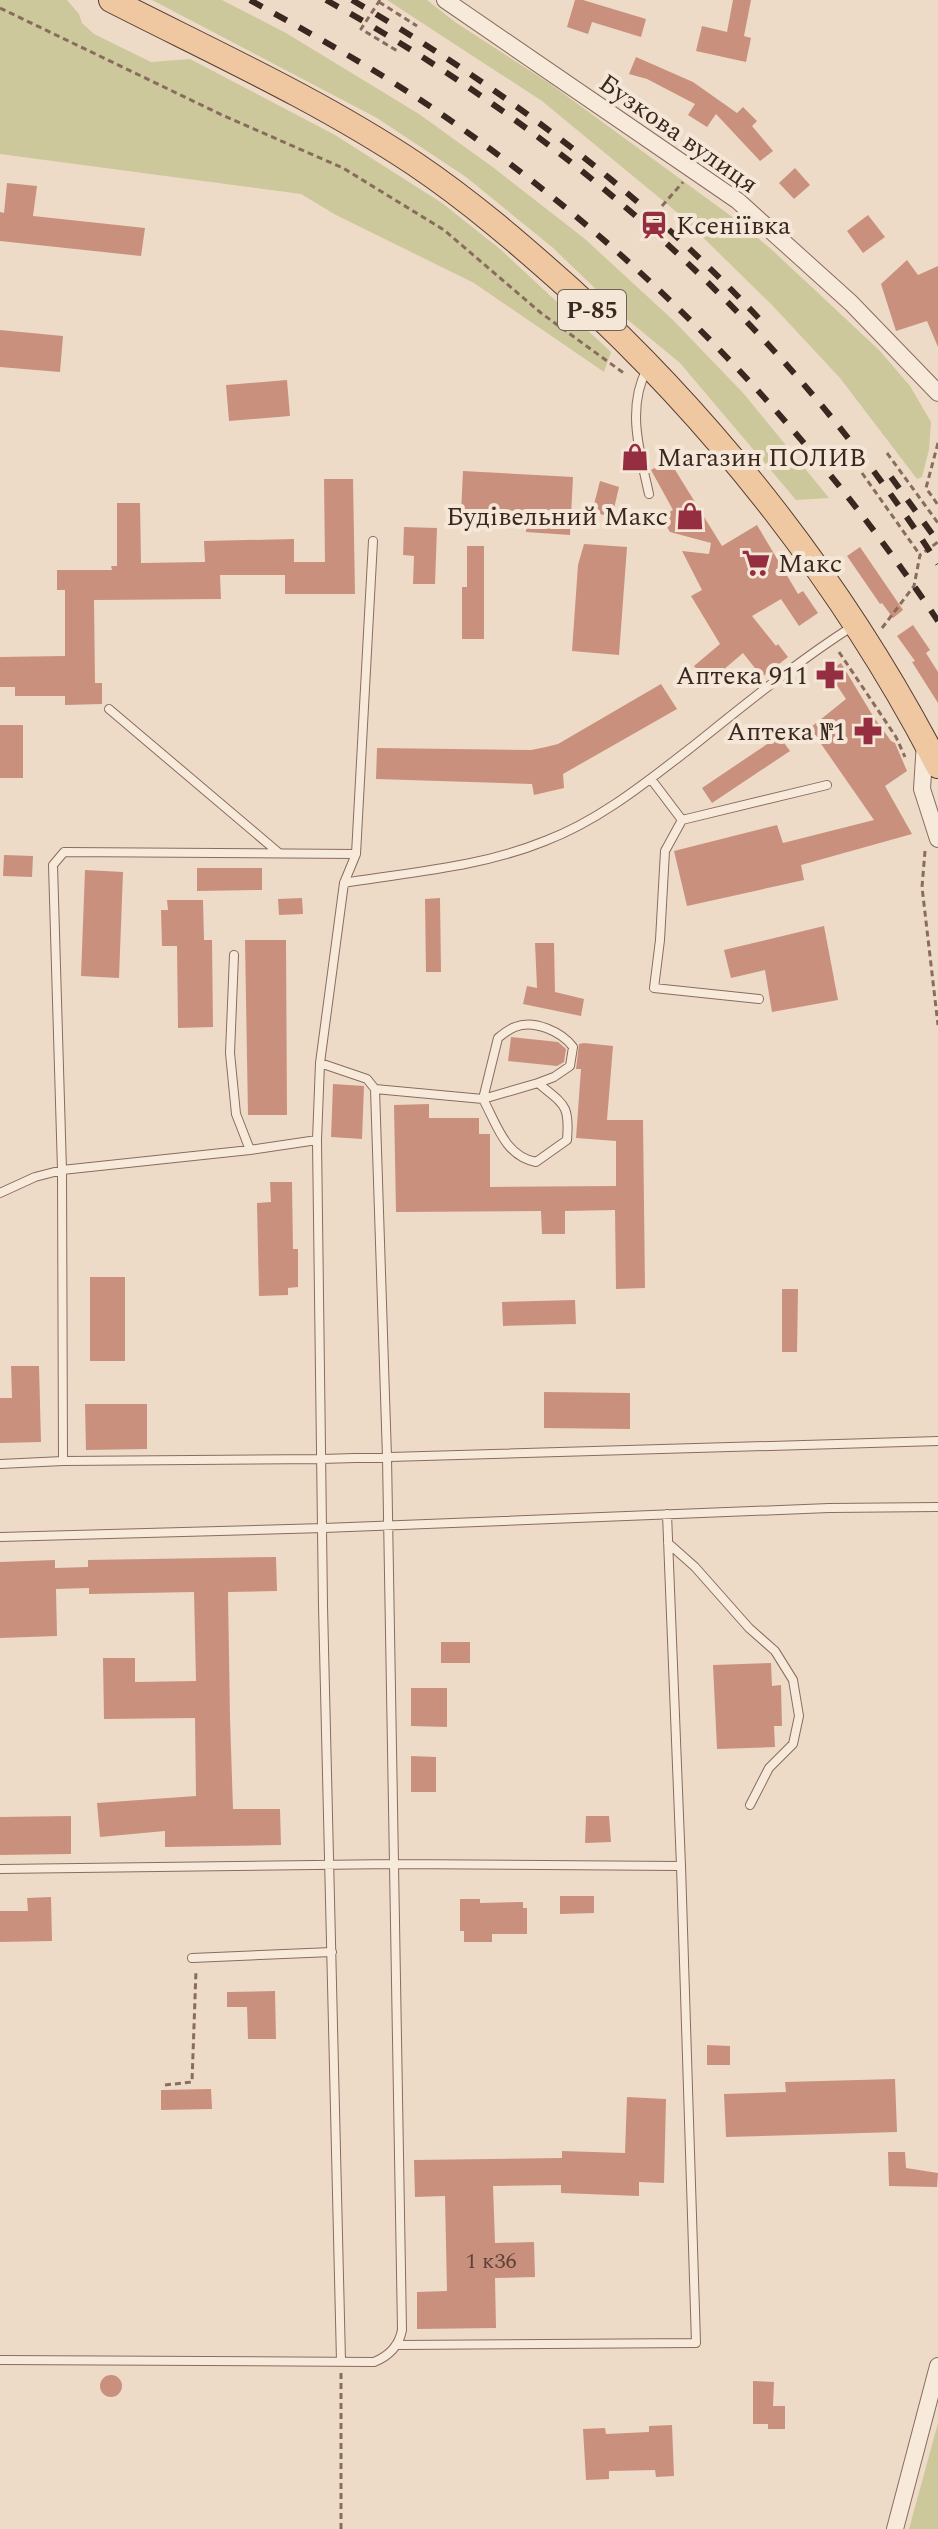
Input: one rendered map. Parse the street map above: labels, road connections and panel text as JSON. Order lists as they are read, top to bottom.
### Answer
{
  "streets": {
    "main road": ["Р-85"],
    "street": ["Бузкова вулиця"]
  },
  "places": {
    "station": ["Ксеніївка"],
    "shop": ["Магазин ПОЛИВ", "Будівельний Макс"],
    "supermarket": ["Макс"],
    "pharmacy": ["Аптека 911", "Аптека №1"]
  },
  "house_numbers": ["1 к36"]
}
